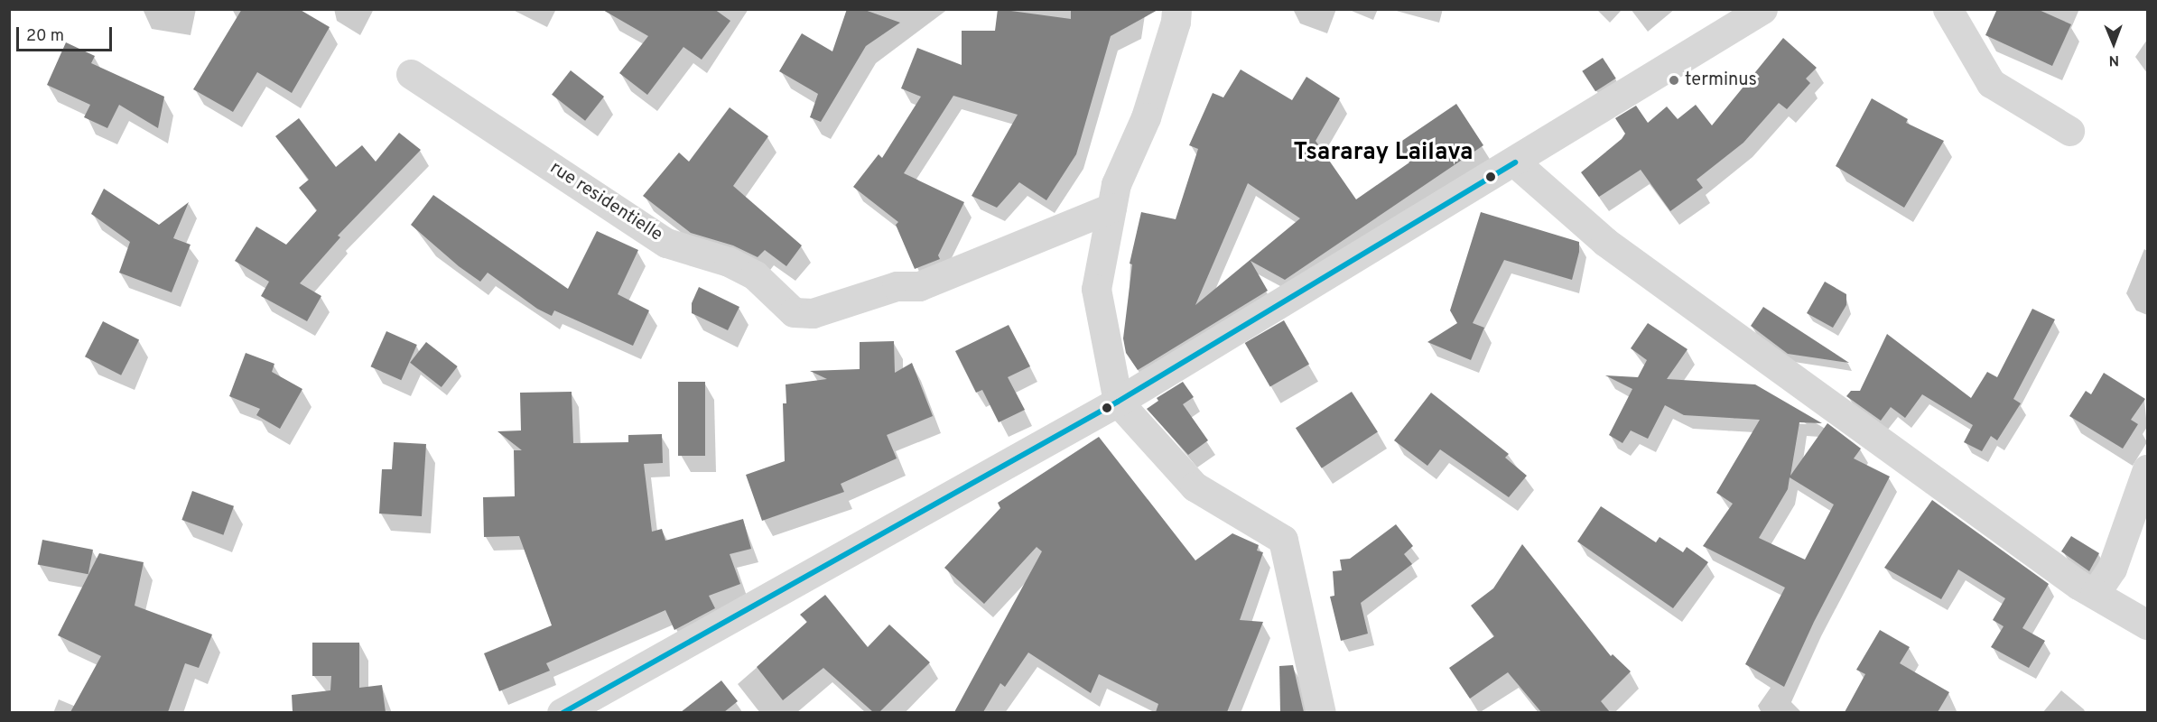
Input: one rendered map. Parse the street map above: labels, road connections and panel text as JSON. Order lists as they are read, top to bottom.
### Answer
{
  "streets": {
    "street": ["rue residentielle"]
  },
  "districts": ["Tsararay Lailava"],
  "places": ["terminus"],
  "scale_bar": "20 m",
  "north": "bottom"
}
